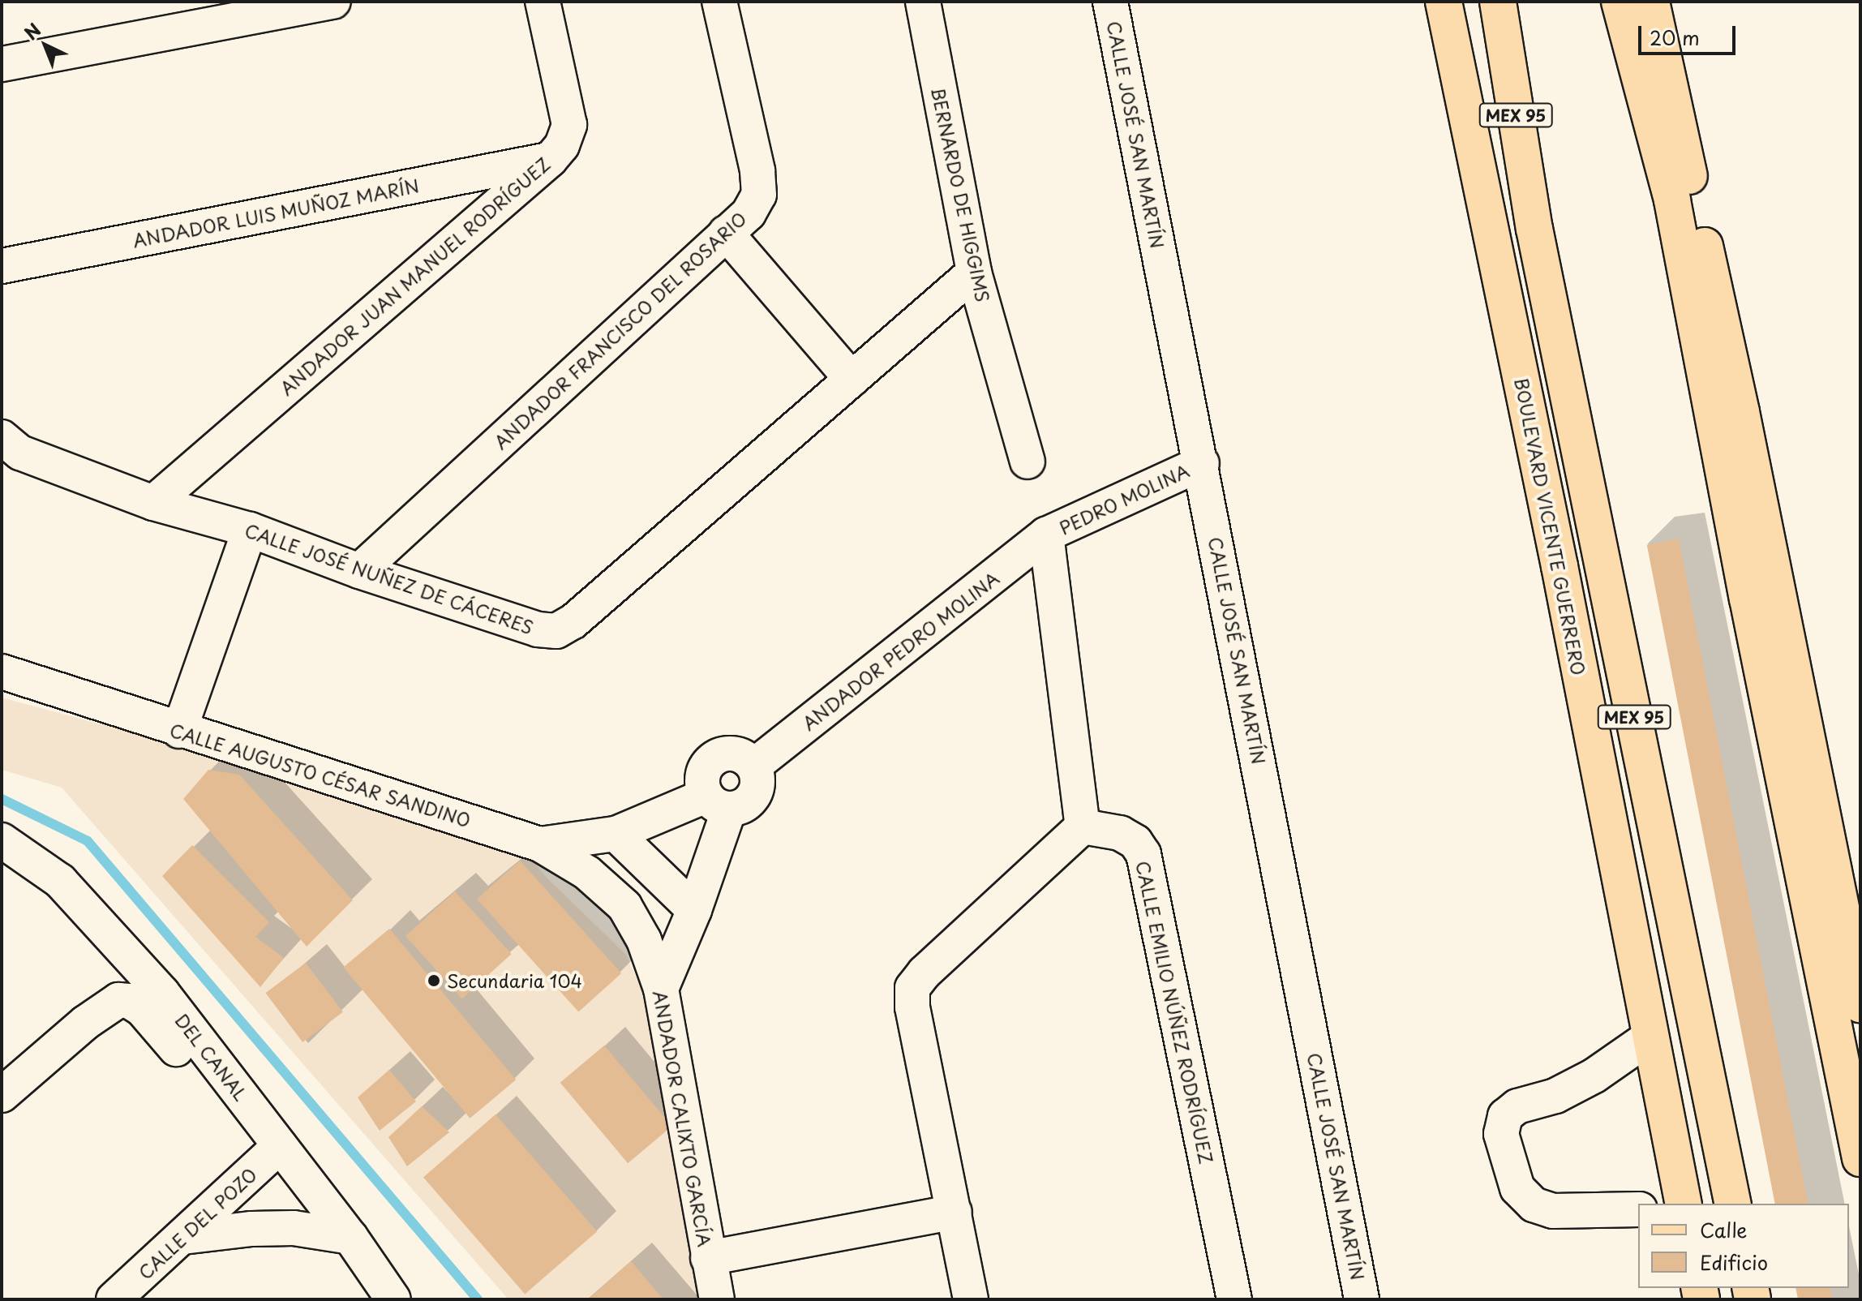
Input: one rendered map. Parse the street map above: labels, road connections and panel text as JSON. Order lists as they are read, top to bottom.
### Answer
{
  "streets": {
    "main road": ["MEX 95", "BOULEVARD VICENTE GUERRERO"],
    "street": [
      "CALLE JOSÉ SAN MARTÍN",
      "BERNARDO DE HIGGIMS",
      "ANDADOR LUIS MUÑOZ MARÍN",
      "ANDADOR JUAN MANUEL RODRÍGUEZ",
      "ANDADOR FRANCISCO DEL ROSARIO",
      "PEDRO MOLINA",
      "CALLE JOSÉ NUÑEZ DE CÁCERES",
      "ANDADOR PEDRO MOLINA",
      "CALLE AUGUSTO CÉSAR SANDINO",
      "CALLE EMILIO NÚÑEZ RODRÍGUEZ",
      "DEL CANAL",
      "ANDADOR CALIXTO GARCÍA",
      "CALLE DEL POZO"
    ]
  },
  "crossings": [
    ["CALLE JOSÉ SAN MARTÍN", "PEDRO MOLINA"],
    ["BERNARDO DE HIGGIMS", "CALLE JOSÉ NUÑEZ DE CÁCERES"],
    ["ANDADOR LUIS MUÑOZ MARÍN", "ANDADOR JUAN MANUEL RODRÍGUEZ"],
    ["ANDADOR JUAN MANUEL RODRÍGUEZ", "CALLE JOSÉ NUÑEZ DE CÁCERES"],
    ["ANDADOR FRANCISCO DEL ROSARIO", "CALLE JOSÉ NUÑEZ DE CÁCERES"],
    ["PEDRO MOLINA", "ANDADOR PEDRO MOLINA"],
    ["CALLE AUGUSTO CÉSAR SANDINO", "ANDADOR CALIXTO GARCÍA"],
    ["DEL CANAL", "CALLE DEL POZO"]
  ],
  "places": ["Secundaria 104"],
  "legend": ["Calle", "Edificio"],
  "scale_bar": "20 m",
  "north": "top left"
}
